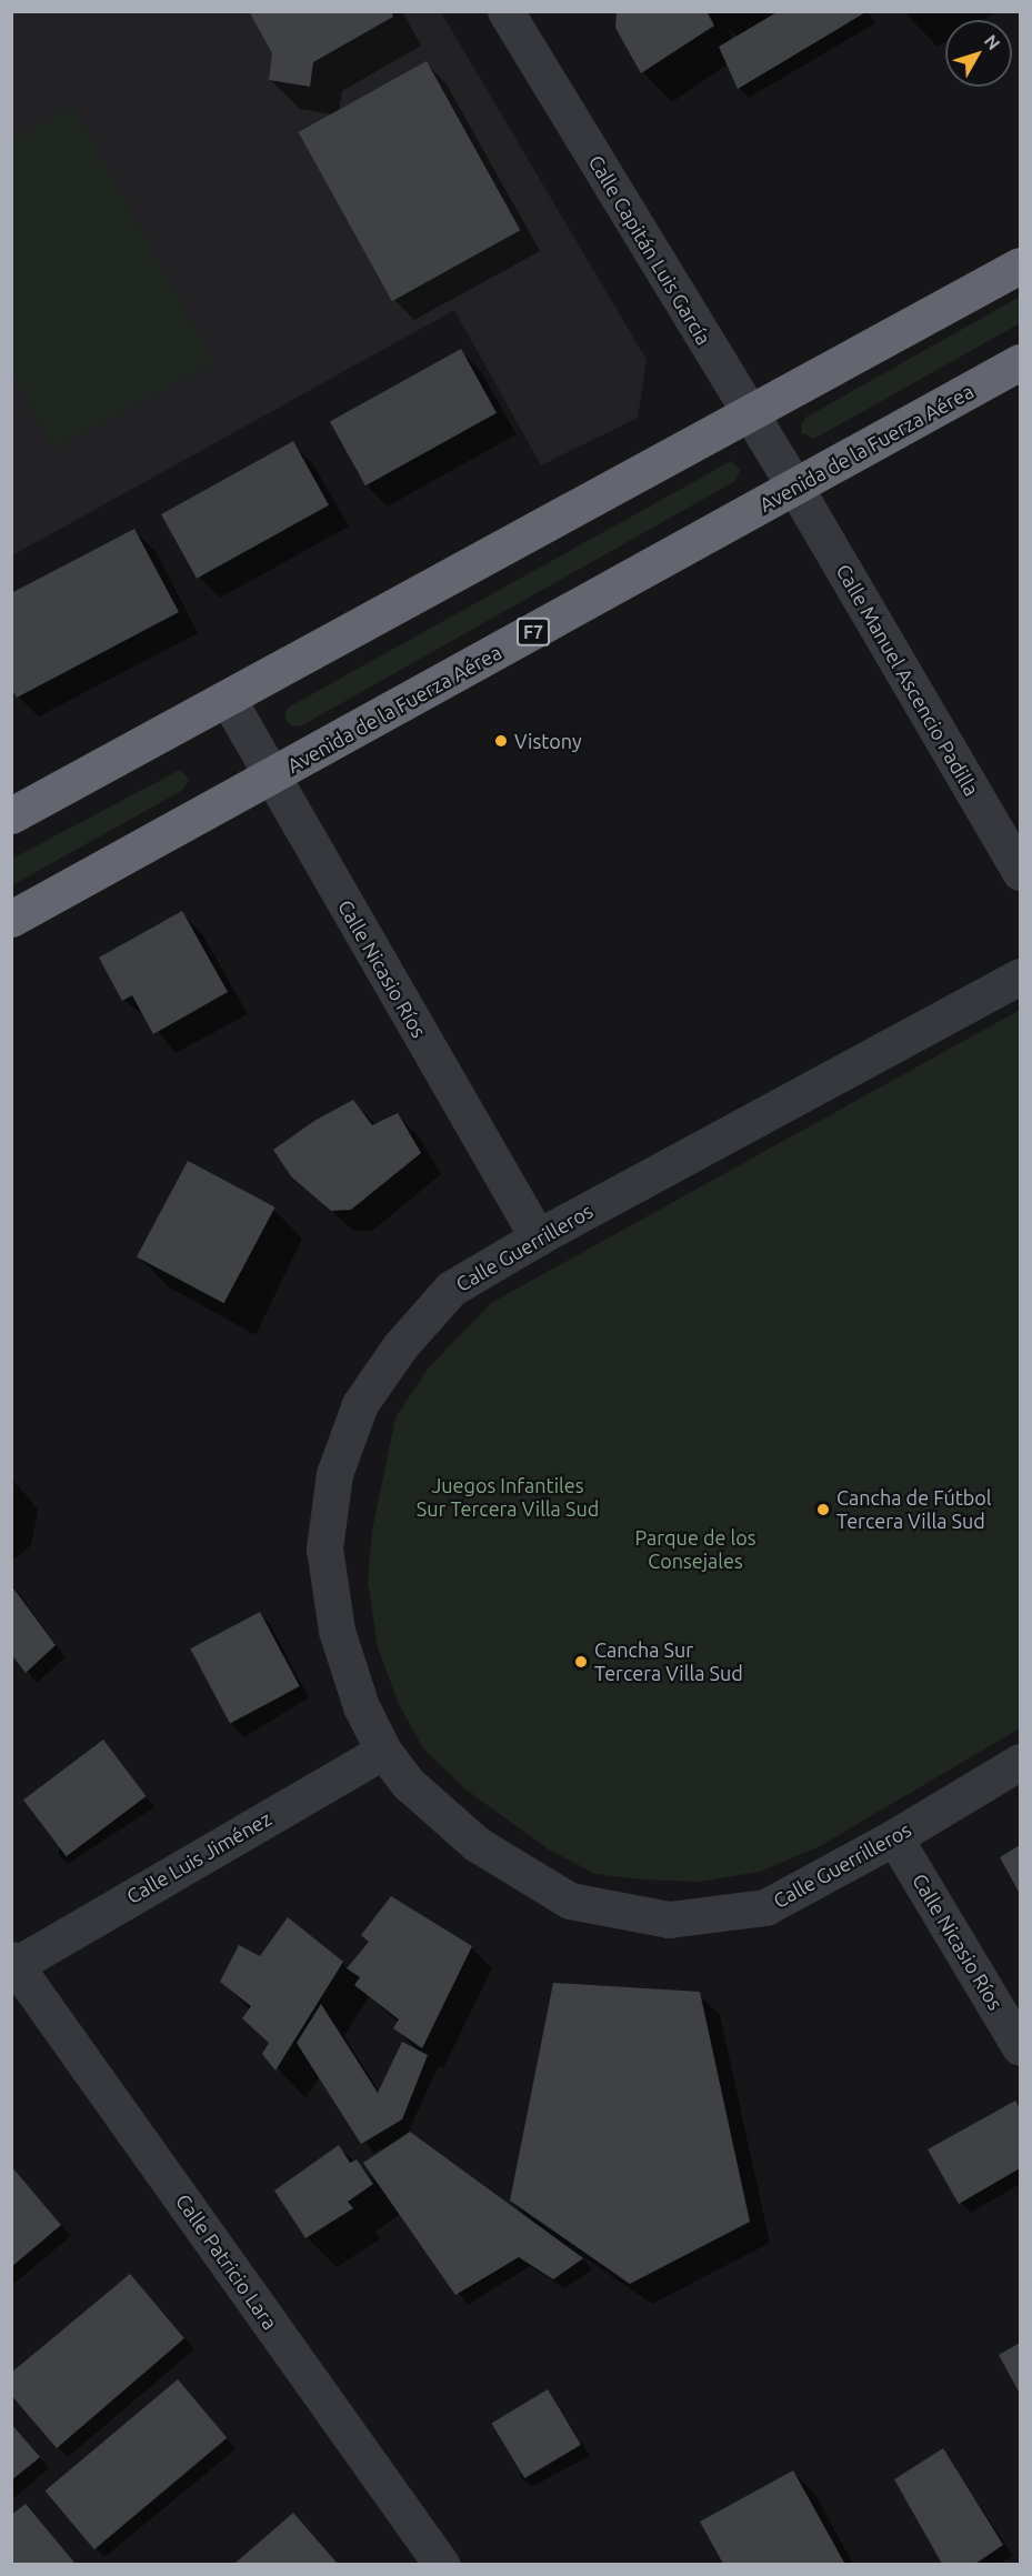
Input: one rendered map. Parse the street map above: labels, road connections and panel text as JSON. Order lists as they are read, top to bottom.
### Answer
{
  "streets": {
    "highway": ["Avenida de la Fuerza Aérea", "F7"],
    "street": [
      "Calle Capitán Luis García",
      "Calle Manuel Ascencio Padilla",
      "Calle Nicasio Ríos",
      "Calle Guerrilleros",
      "Calle Luis Jiménez",
      "Calle Patricio Lara"
    ]
  },
  "crossings": [
    ["Calle Capitán Luis García", "Avenida de la Fuerza Aérea"],
    ["Calle Capitán Luis García", "Calle Manuel Ascencio Padilla"],
    ["Avenida de la Fuerza Aérea", "Calle Manuel Ascencio Padilla"],
    ["Avenida de la Fuerza Aérea", "Calle Nicasio Ríos"],
    ["Calle Nicasio Ríos", "Calle Guerrilleros"],
    ["Calle Guerrilleros", "Calle Luis Jiménez"],
    ["Calle Luis Jiménez", "Calle Patricio Lara"]
  ],
  "parks": ["Juegos Infantiles Sur Tercera Villa Sud", "Parque de los Consejales"],
  "places": ["Vistony", "Cancha de Fútbol Tercera Villa Sud", "Cancha Sur Tercera Villa Sud"],
  "north": "top right"
}
